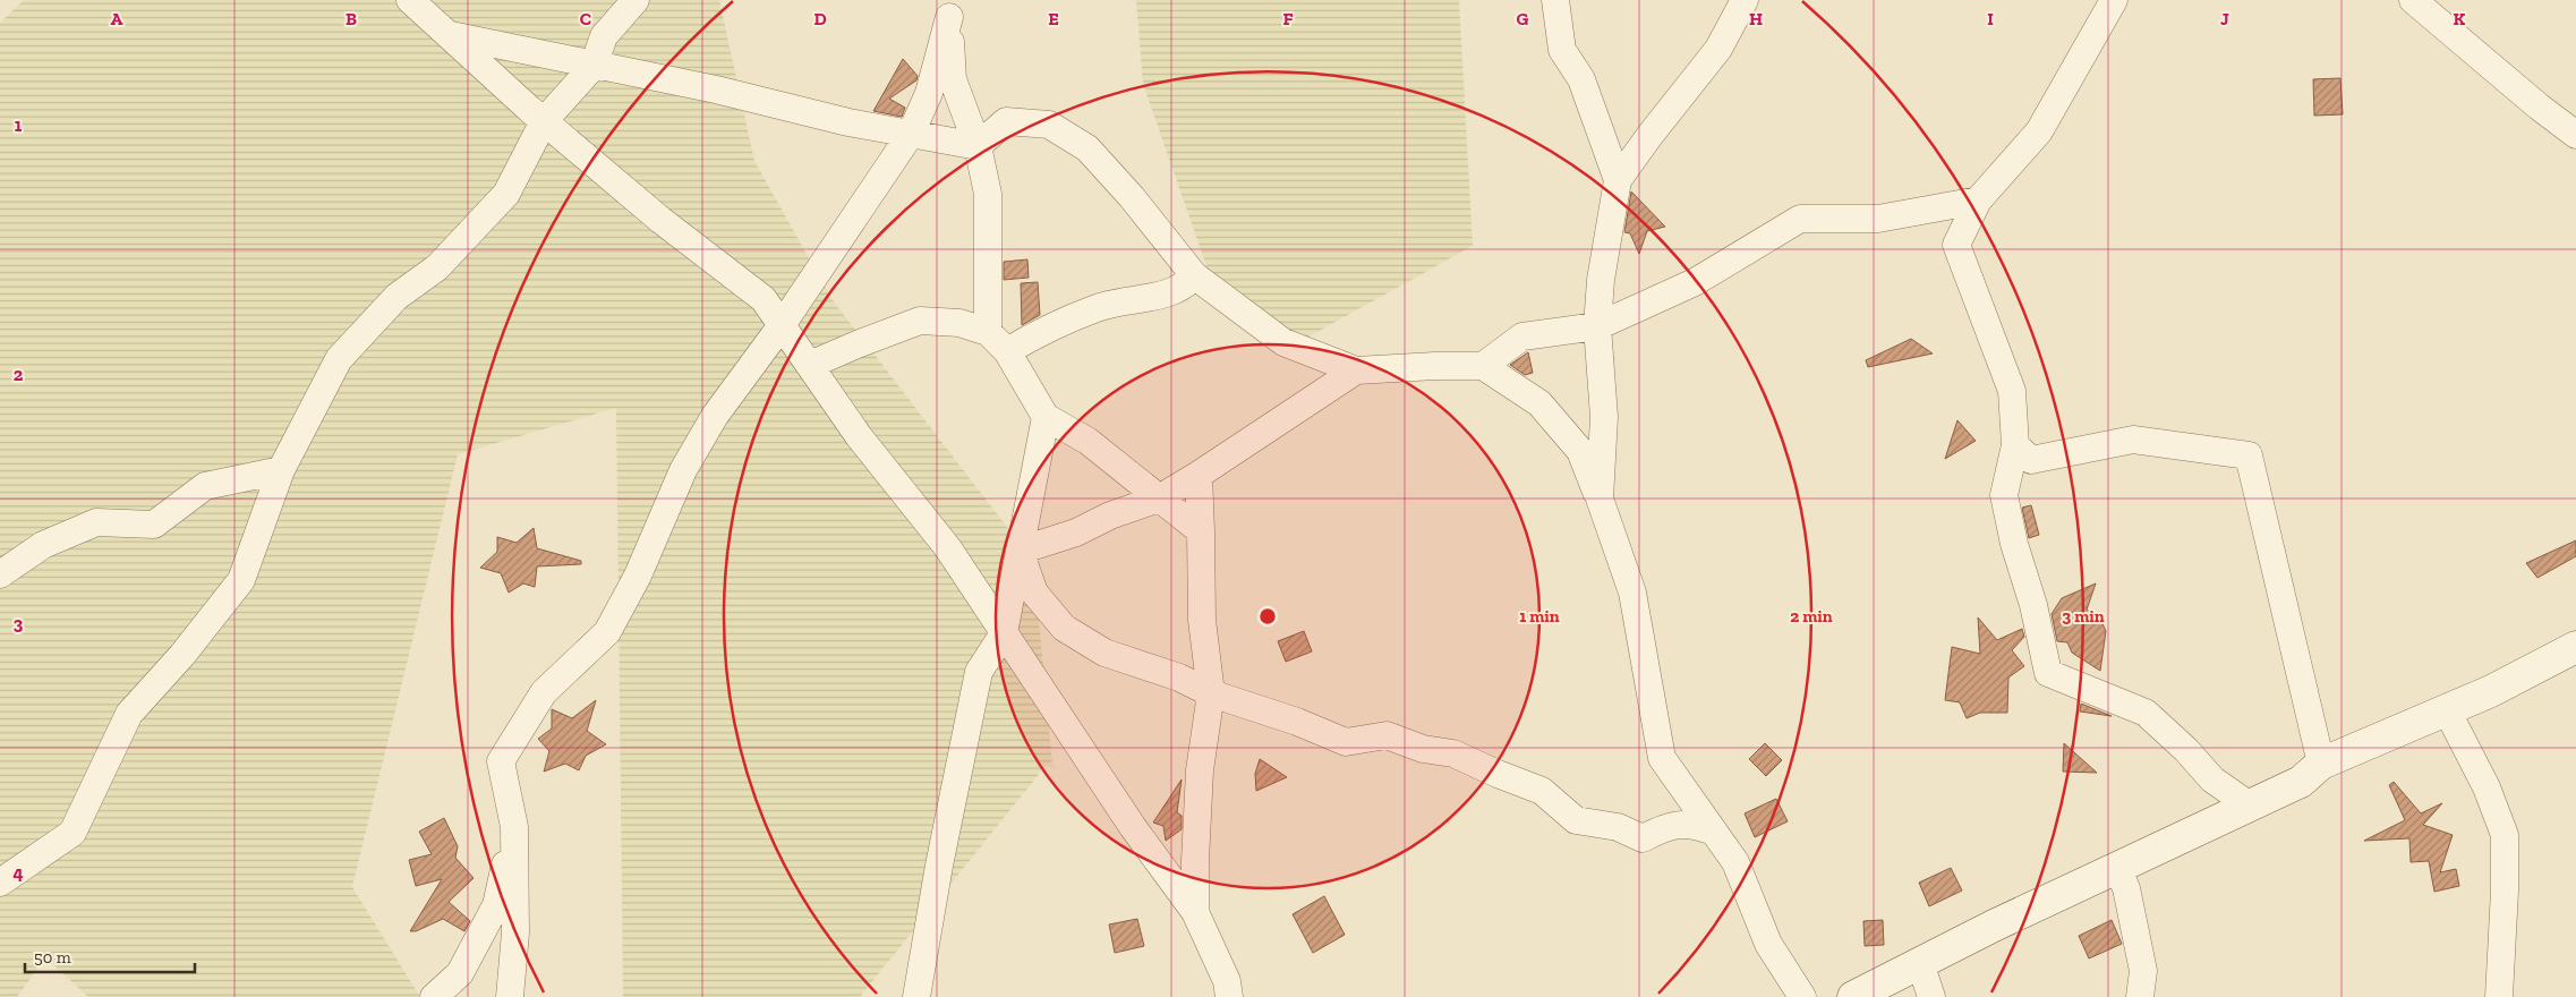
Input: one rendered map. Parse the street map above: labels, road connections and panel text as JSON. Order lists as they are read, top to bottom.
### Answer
{
  "scale_bar": "50 m",
  "grid": {
    "columns": [
      "A",
      "B",
      "C",
      "D",
      "E",
      "F",
      "G",
      "H",
      "I",
      "J",
      "K"
    ],
    "rows": [
      "1",
      "2",
      "3",
      "4"
    ]
  },
  "rings": ["1 min", "2 min", "3 min"]
}
